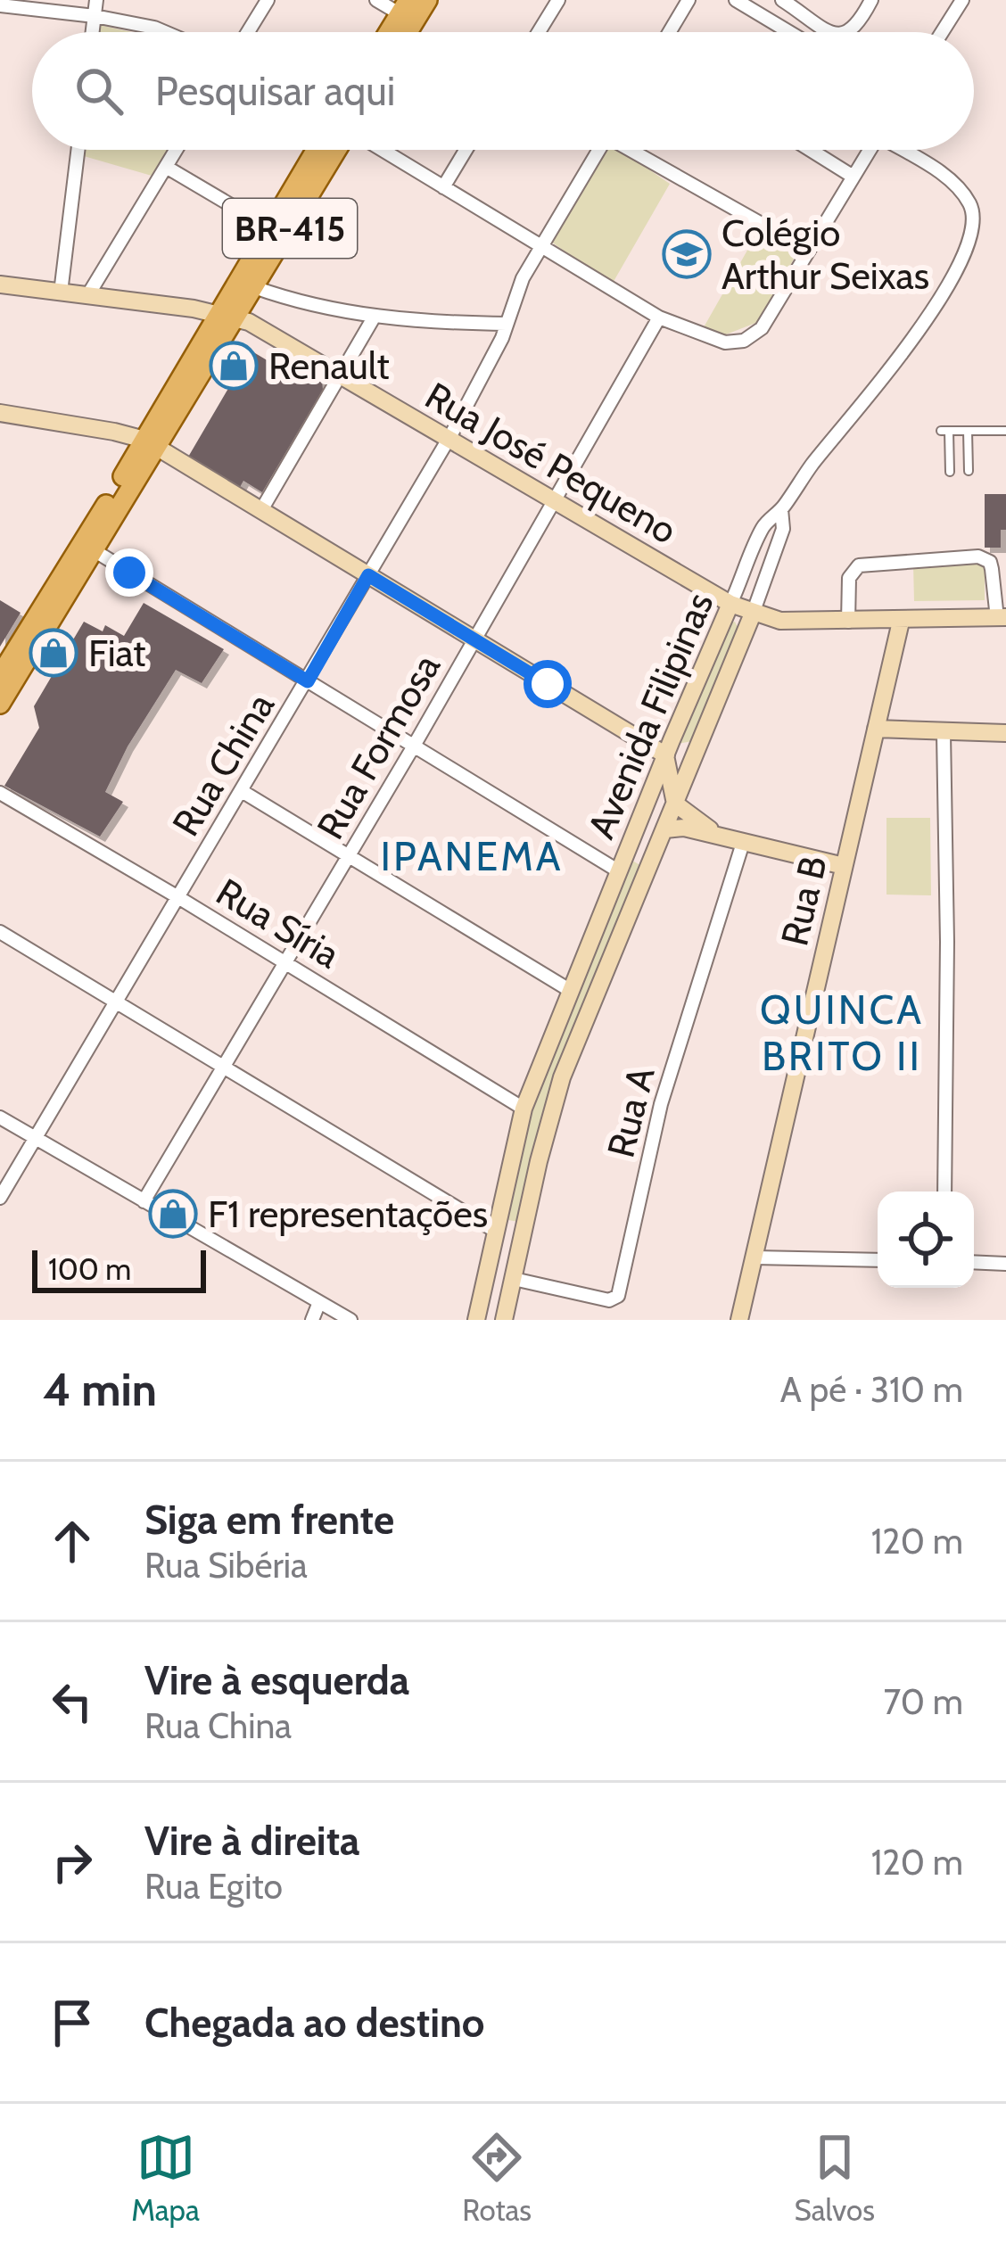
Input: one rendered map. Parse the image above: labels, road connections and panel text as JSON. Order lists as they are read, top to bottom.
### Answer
{
  "streets": {
    "main road": [
      "BR-415",
      "Rua José Pequeno",
      "Avenida Filipinas",
      "Rua B"
    ],
    "street": [
      "Rua Formosa",
      "Rua China",
      "Rua Síria",
      "Rua A"
    ]
  },
  "crossings": [
    ["BR-415", "Rua José Pequeno"],
    ["Rua José Pequeno", "Avenida Filipinas"],
    ["Rua José Pequeno", "Rua Formosa"],
    ["Rua José Pequeno", "Rua China"],
    ["Rua José Pequeno", "Rua B"],
    ["Avenida Filipinas", "Rua Síria"],
    ["Avenida Filipinas", "Rua A"],
    ["Rua Formosa", "Rua Síria"],
    ["Rua China", "Rua Síria"]
  ],
  "districts": ["IPANEMA", "QUINCA BRITO II"],
  "places": {
    "school or university": ["Colégio Arthur Seixas"],
    "shop": ["Renault", "Fiat", "F1 representações"]
  },
  "scale_bar": "100 m",
  "page": {
    "search": "Pesquisar aqui",
    "scale": "100 m",
    "heading": ["4 min", "A pé · 310 m"],
    "list": [
      ["Siga em frente", "Rua Sibéria", "120 m"],
      ["Vire à esquerda", "Rua China", "70 m"],
      ["Vire à direita", "Rua Egito", "120 m"],
      "Chegada ao destino"
    ],
    "nav": ["Mapa", "Rotas", "Salvos"]
  }
}
